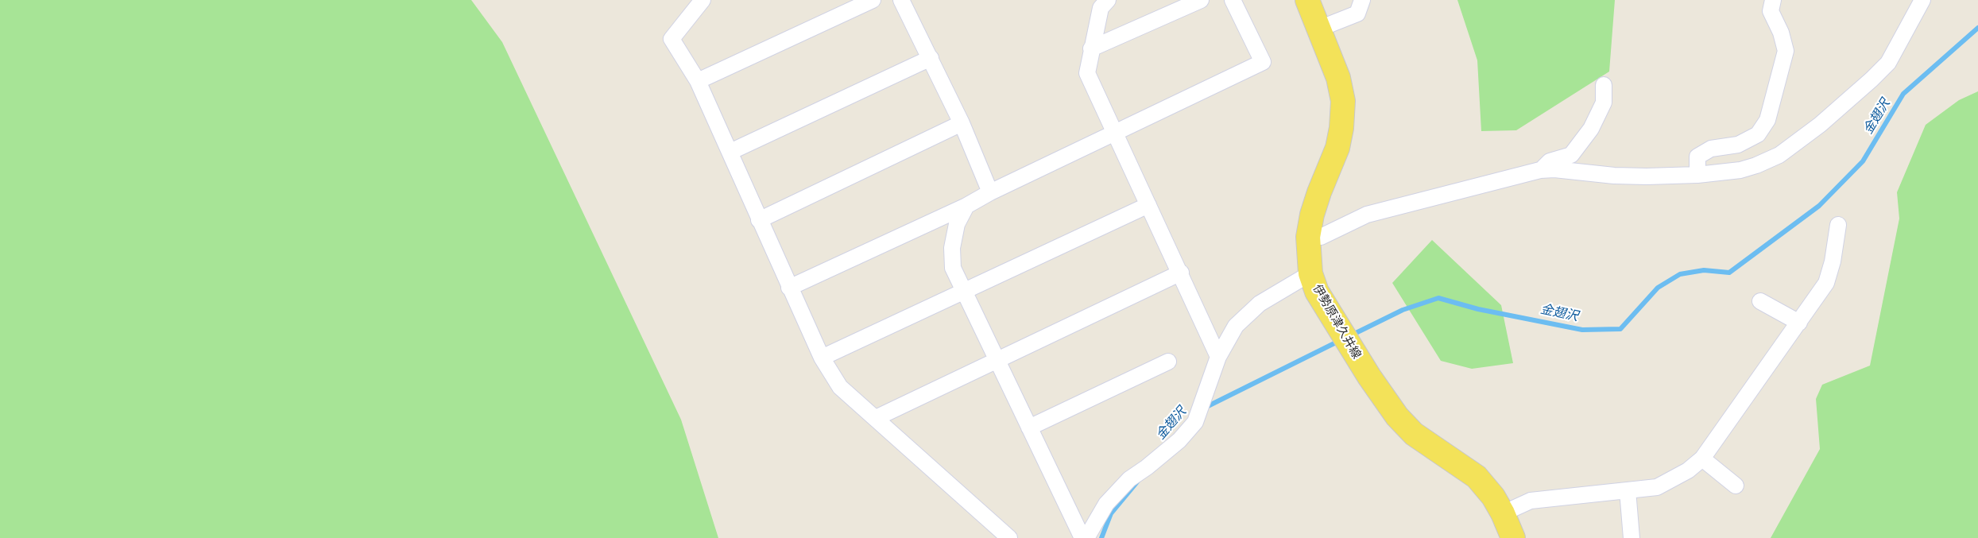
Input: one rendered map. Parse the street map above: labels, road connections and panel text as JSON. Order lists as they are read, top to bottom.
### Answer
{
  "streets": {
    "main road": ["伊勢原津久井線"]
  },
  "water": ["金翅沢"]
}
